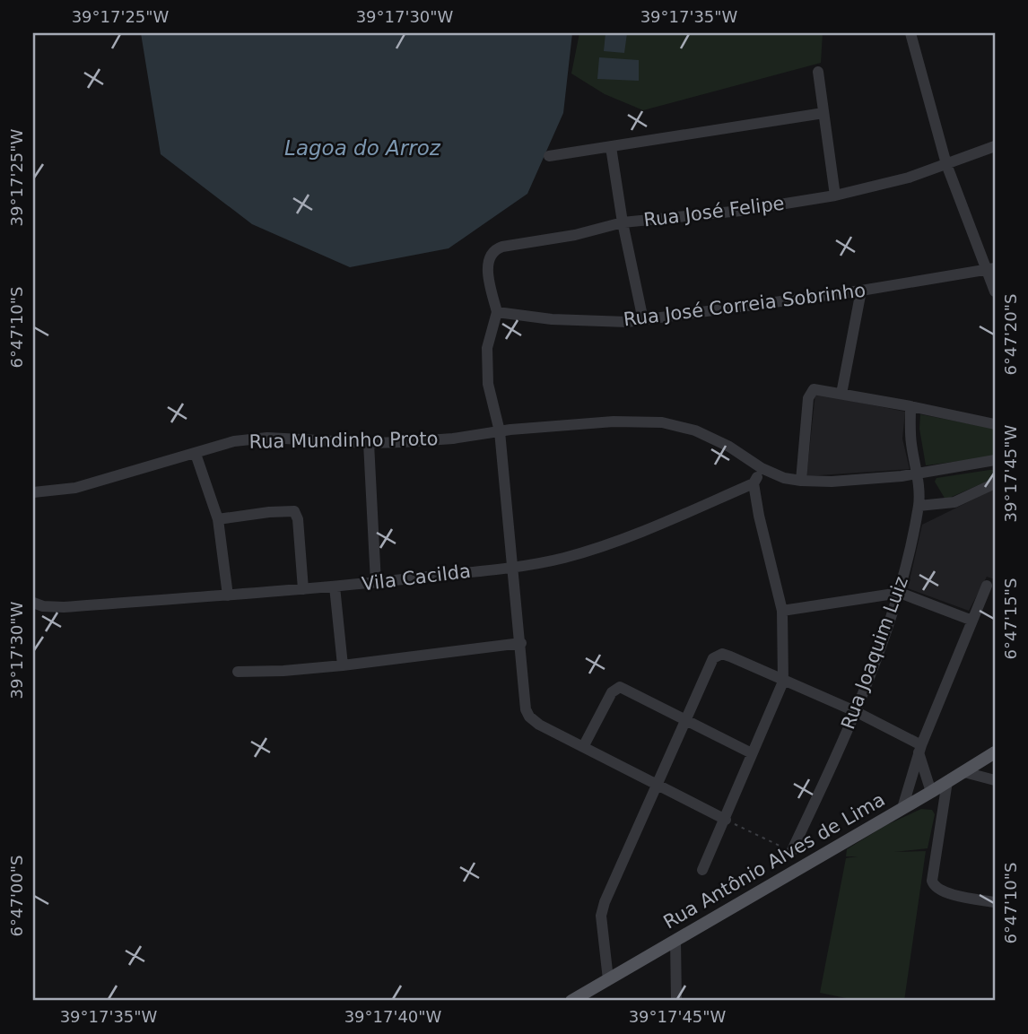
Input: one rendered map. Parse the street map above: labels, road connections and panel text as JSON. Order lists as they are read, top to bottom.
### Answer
{
  "streets": {
    "main road": ["Rua Antônio Alves de Lima"],
    "street": [
      "Rua José Felipe",
      "Rua José Correia Sobrinho",
      "Rua Mundinho Proto",
      "Vila Cacilda",
      "Rua Joaquim Luiz"
    ]
  },
  "crossings": [
    ["Rua José Felipe", "Rua José Correia Sobrinho"],
    ["Rua Mundinho Proto", "Rua Joaquim Luiz"]
  ],
  "water": ["Lagoa do Arroz"],
  "coordinates": [
    "39°17'25\"W",
    "39°17'30\"W",
    "39°17'35\"W",
    "6°47'10\"S",
    "6°47'20\"S",
    "39°17'45\"W",
    "6°47'15\"S",
    "6°47'00\"S",
    "39°17'40\"W"
  ]
}
